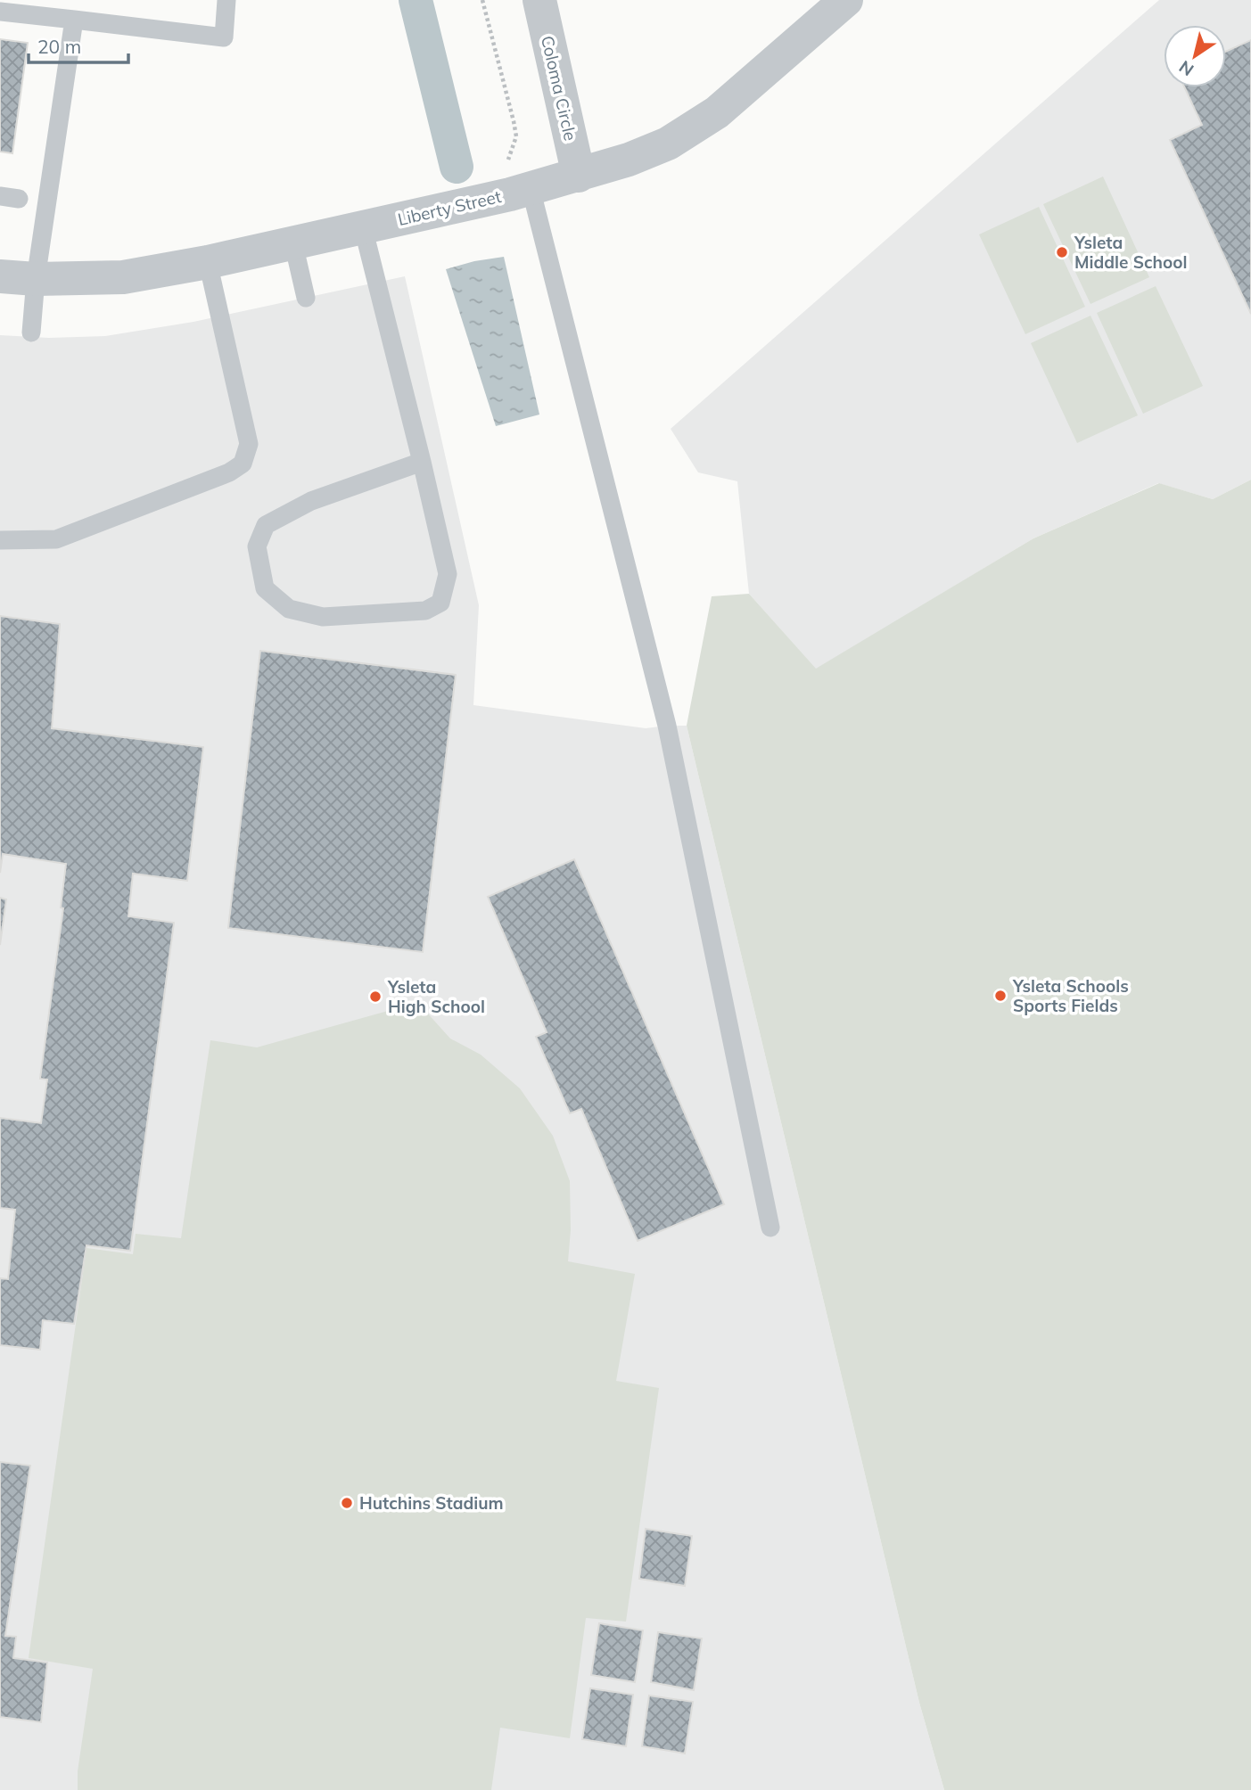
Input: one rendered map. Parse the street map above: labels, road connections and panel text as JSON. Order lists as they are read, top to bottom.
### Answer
{
  "streets": {
    "street": ["Coloma Circle", "Liberty Street"]
  },
  "crossings": [
    ["Coloma Circle", "Liberty Street"]
  ],
  "places": [
    "Ysleta Middle School",
    "Ysleta Schools Sports Fields",
    "Ysleta High School",
    "Hutchins Stadium"
  ],
  "scale_bar": "20 m",
  "north": "bottom left"
}
